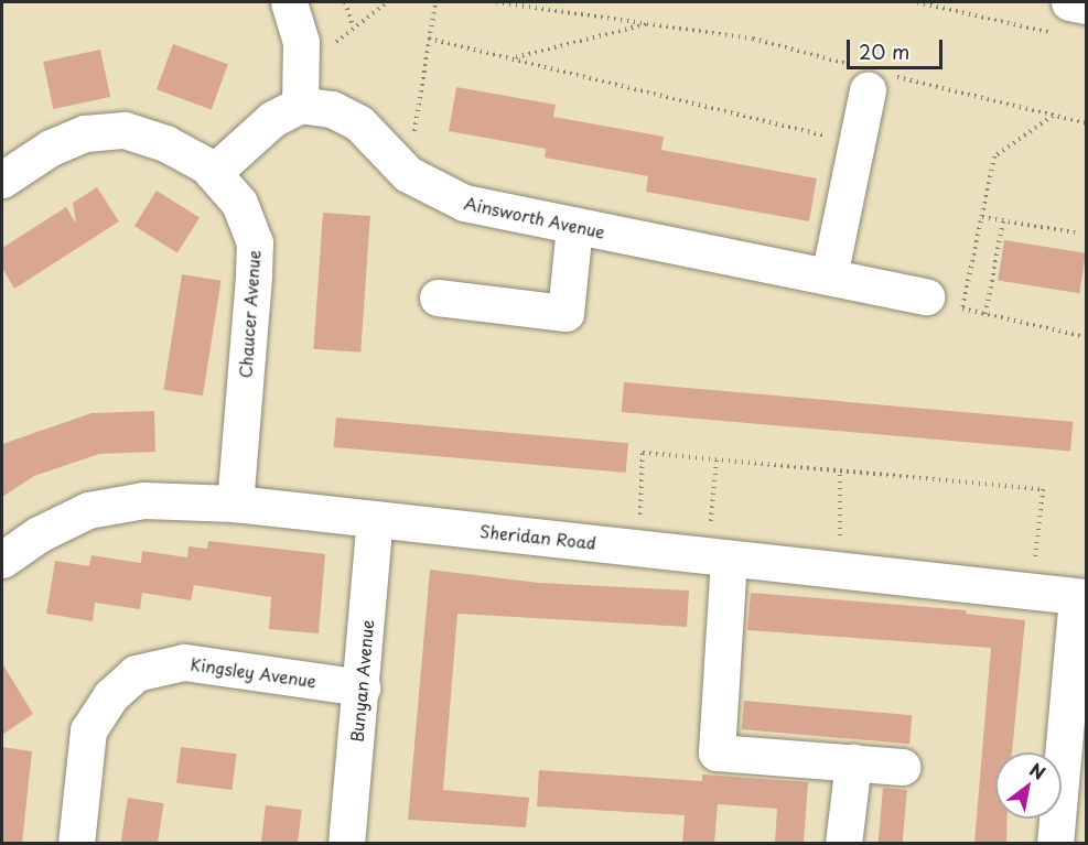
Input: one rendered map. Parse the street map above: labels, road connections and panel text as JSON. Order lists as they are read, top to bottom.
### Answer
{
  "streets": {
    "main road": [
      "Ainsworth Avenue",
      "Chaucer Avenue",
      "Sheridan Road",
      "Kingsley Avenue",
      "Bunyan Avenue"
    ]
  },
  "crossings": [
    ["Chaucer Avenue", "Sheridan Road"],
    ["Sheridan Road", "Bunyan Avenue"],
    ["Kingsley Avenue", "Bunyan Avenue"]
  ],
  "scale_bar": "20 m",
  "north": "top right"
}
